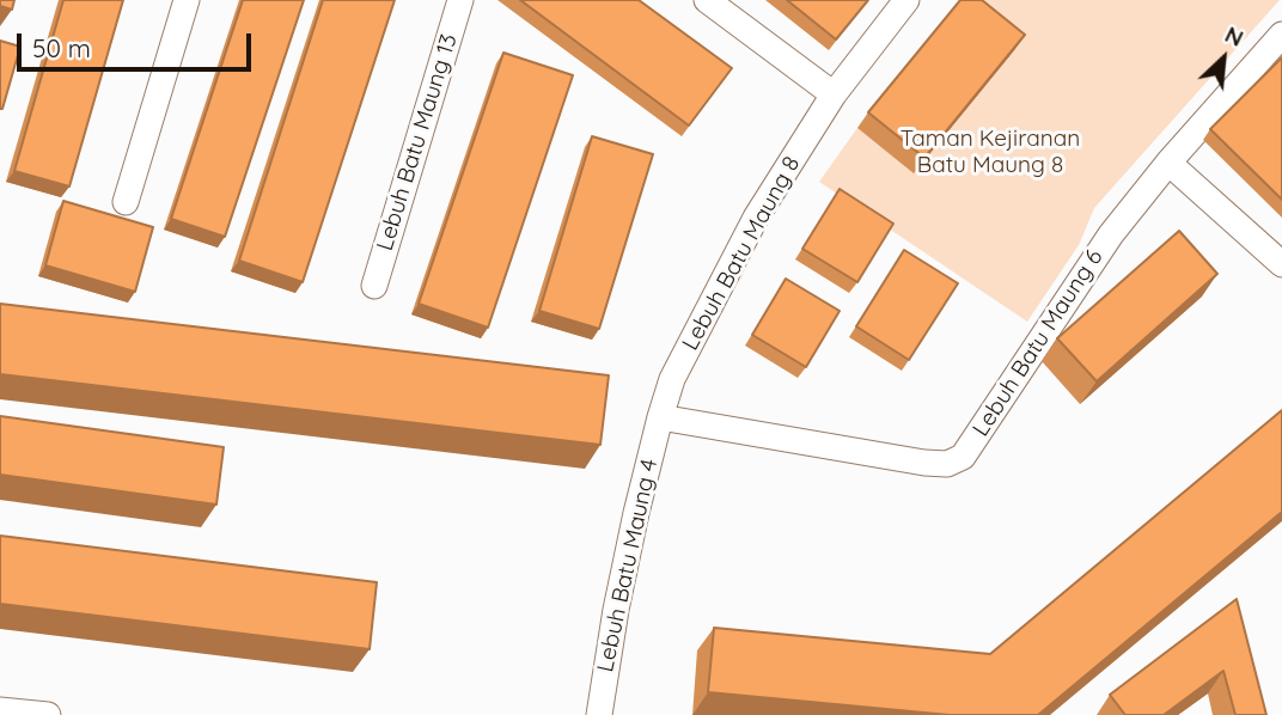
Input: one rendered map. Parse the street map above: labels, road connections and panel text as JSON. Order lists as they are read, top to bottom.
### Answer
{
  "streets": {
    "street": [
      "Lebuh Batu Maung 13",
      "Lebuh Batu Maung 8",
      "Lebuh Batu Maung 6",
      "Lebuh Batu Maung 4"
    ]
  },
  "crossings": [
    ["Lebuh Batu Maung 8", "Lebuh Batu Maung 6"],
    ["Lebuh Batu Maung 8", "Lebuh Batu Maung 4"],
    ["Lebuh Batu Maung 6", "Lebuh Batu Maung 4"]
  ],
  "parks": ["Taman Kejiranan Batu Maung 8"],
  "scale_bar": "50 m",
  "north": "top right"
}
